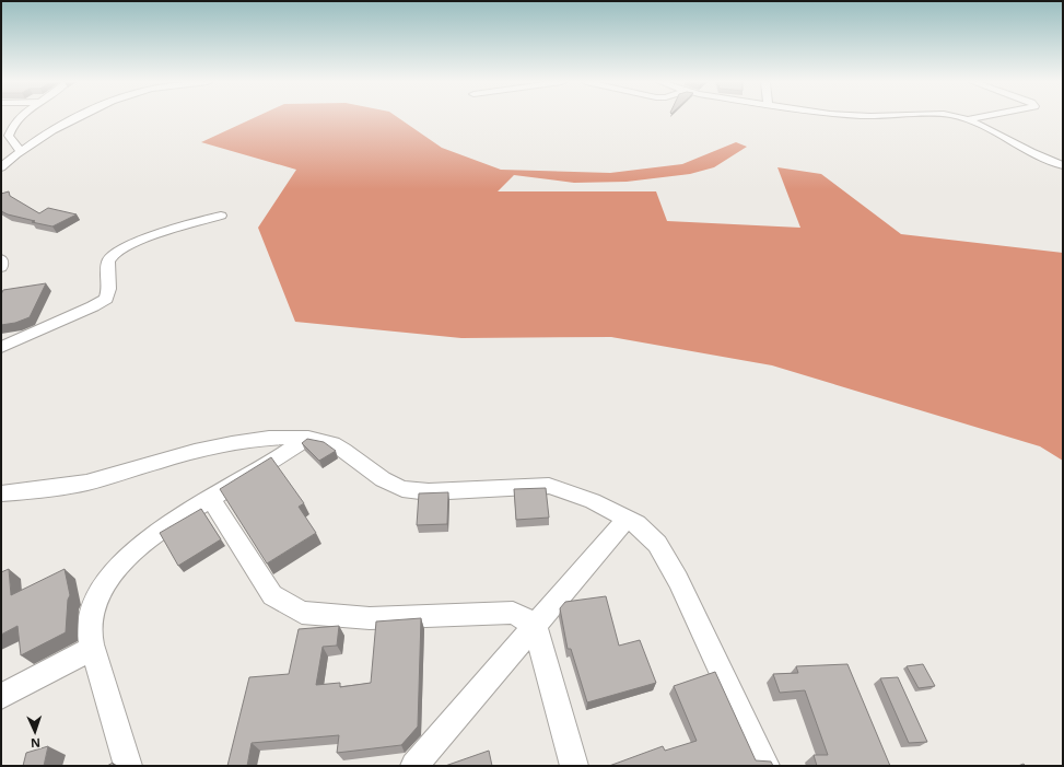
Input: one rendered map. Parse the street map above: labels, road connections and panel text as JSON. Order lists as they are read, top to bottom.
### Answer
{
  "north": "bottom"
}
